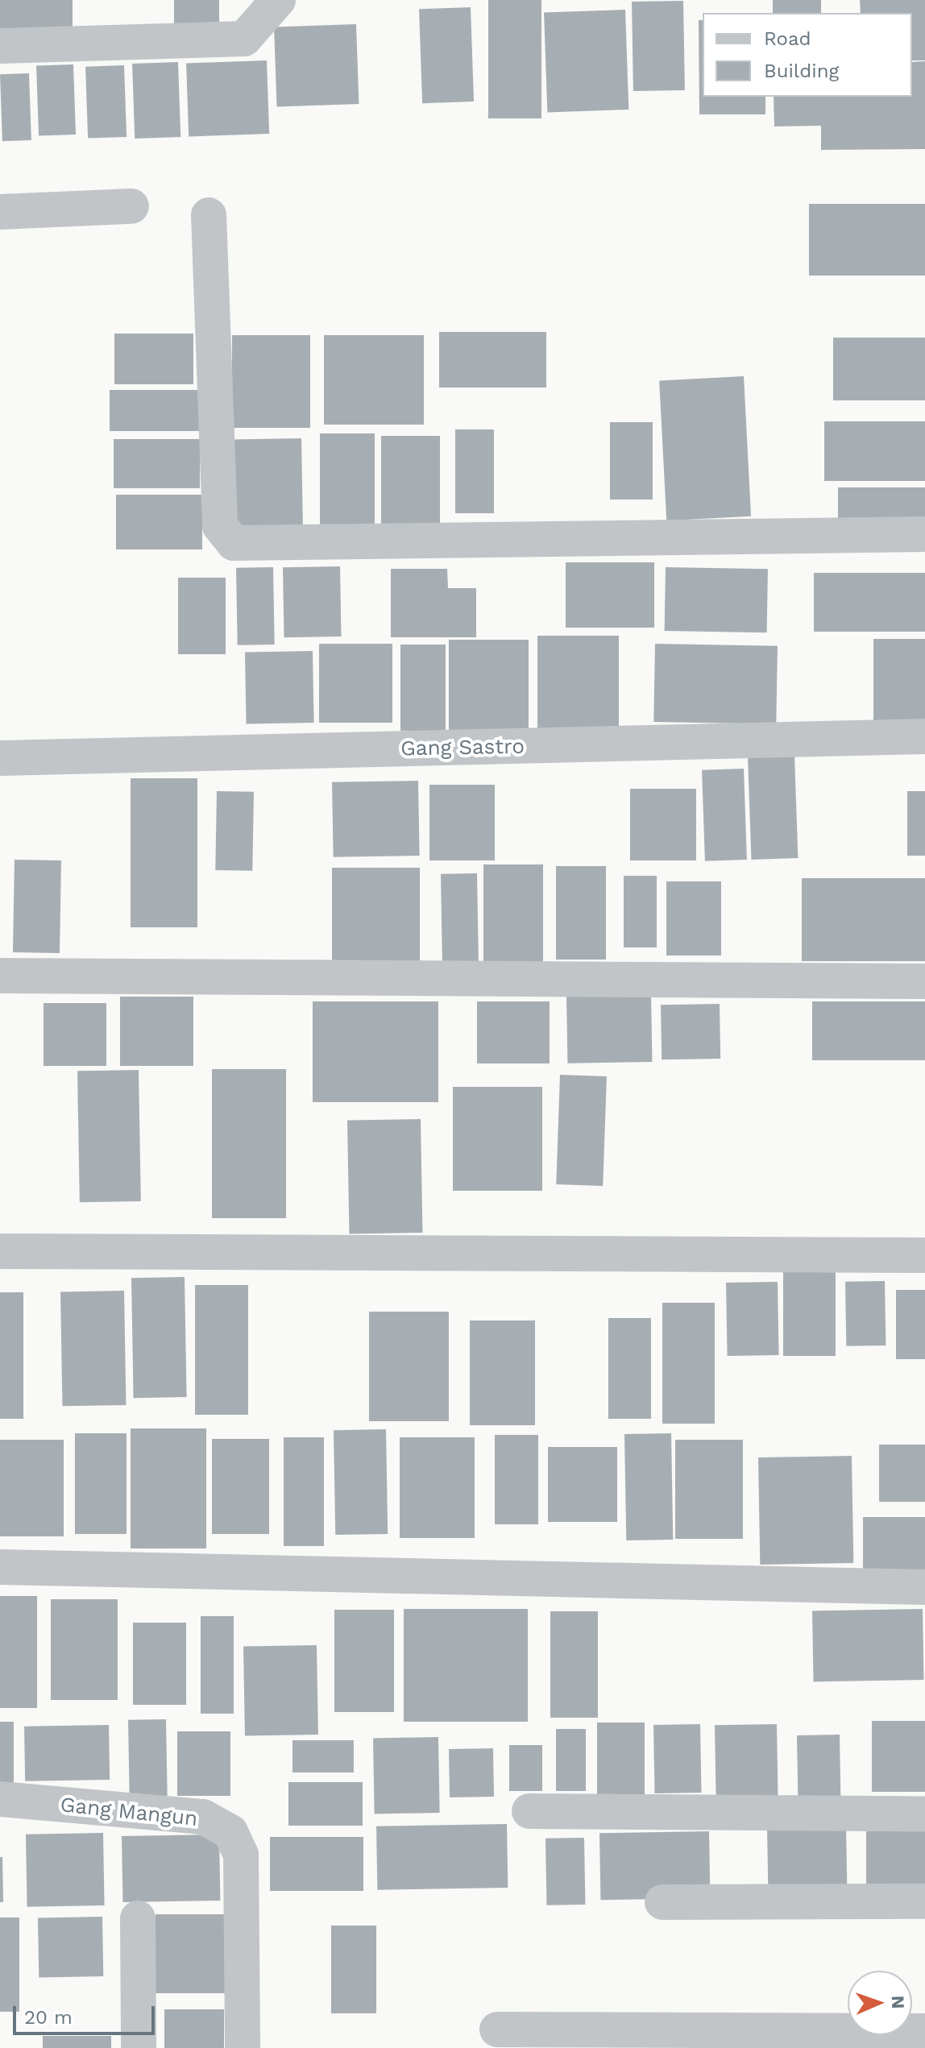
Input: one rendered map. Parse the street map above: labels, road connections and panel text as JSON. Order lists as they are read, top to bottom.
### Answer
{
  "streets": {
    "street": ["Gang Sastro", "Gang Mangun"]
  },
  "legend": ["Road", "Building"],
  "scale_bar": "20 m",
  "north": "right"
}
